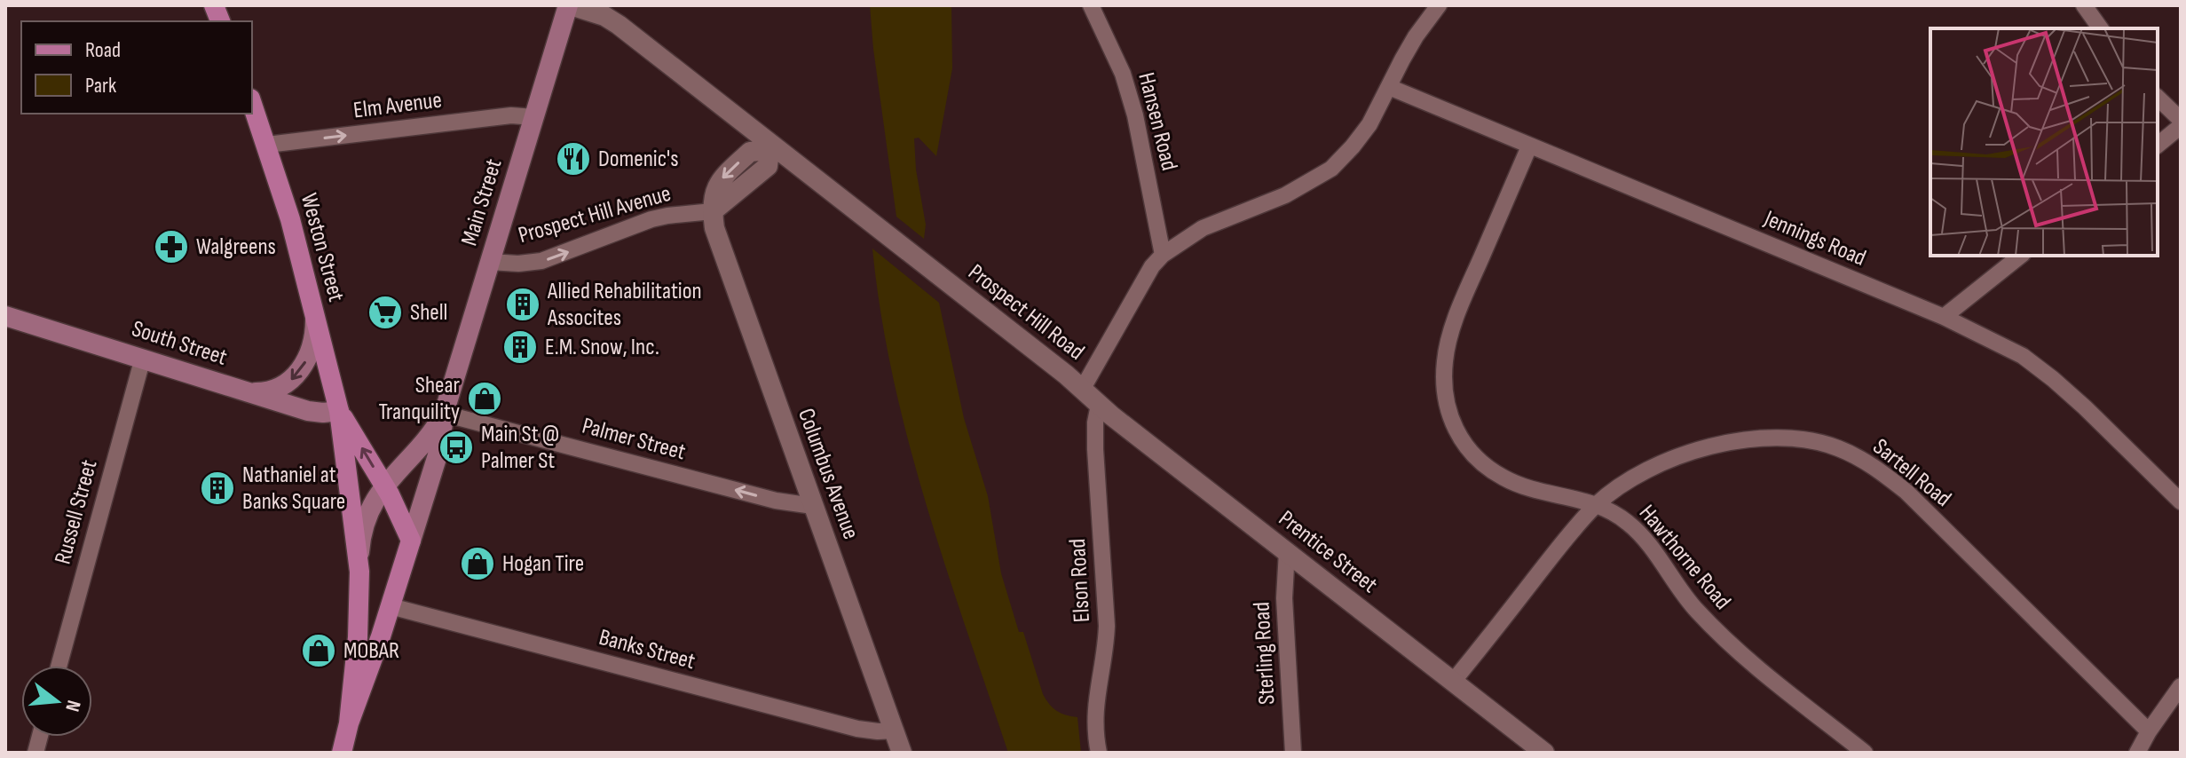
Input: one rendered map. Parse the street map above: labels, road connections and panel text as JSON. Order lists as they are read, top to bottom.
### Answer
{
  "streets": {
    "main road": ["Main Street", "Weston Street", "South Street"],
    "street": [
      "Elm Avenue",
      "Hansen Road",
      "Prospect Hill Avenue",
      "Jennings Road",
      "Prospect Hill Road",
      "Palmer Street",
      "Sartell Road",
      "Columbus Avenue",
      "Russell Street",
      "Prentice Street",
      "Hawthorne Road",
      "Elson Road",
      "Banks Street",
      "Sterling Road"
    ]
  },
  "crossings": [
    ["Elm Avenue", "Main Street"],
    ["Elm Avenue", "Weston Street"],
    ["Hansen Road", "Prospect Hill Road"],
    ["Main Street", "Prospect Hill Avenue"],
    ["Main Street", "Weston Street"],
    ["Main Street", "Prospect Hill Road"],
    ["Main Street", "Palmer Street"],
    ["Main Street", "Banks Street"],
    ["Prospect Hill Avenue", "Columbus Avenue"],
    ["Jennings Road", "Prospect Hill Road"],
    ["Jennings Road", "Hawthorne Road"],
    ["Weston Street", "South Street"],
    ["Prospect Hill Road", "Prentice Street"],
    ["South Street", "Russell Street"],
    ["Palmer Street", "Columbus Avenue"],
    ["Sartell Road", "Prentice Street"],
    ["Sartell Road", "Hawthorne Road"],
    ["Columbus Avenue", "Banks Street"],
    ["Prentice Street", "Elson Road"],
    ["Prentice Street", "Sterling Road"]
  ],
  "one_way": ["Elm Avenue", "Prospect Hill Avenue", "Palmer Street"],
  "places": {
    "restaurant": ["Domenic's"],
    "pharmacy": ["Walgreens"],
    "building": ["Allied Rehabilitation Assocites", "E.M. Snow, Inc.", "Nathaniel at Banks Square"],
    "supermarket": ["Shell"],
    "shop": ["Shear Tranquility", "Hogan Tire", "MOBAR"],
    "bus stop": ["Main St @ Palmer St"]
  },
  "legend": ["Road", "Park"],
  "north": "right"
}
